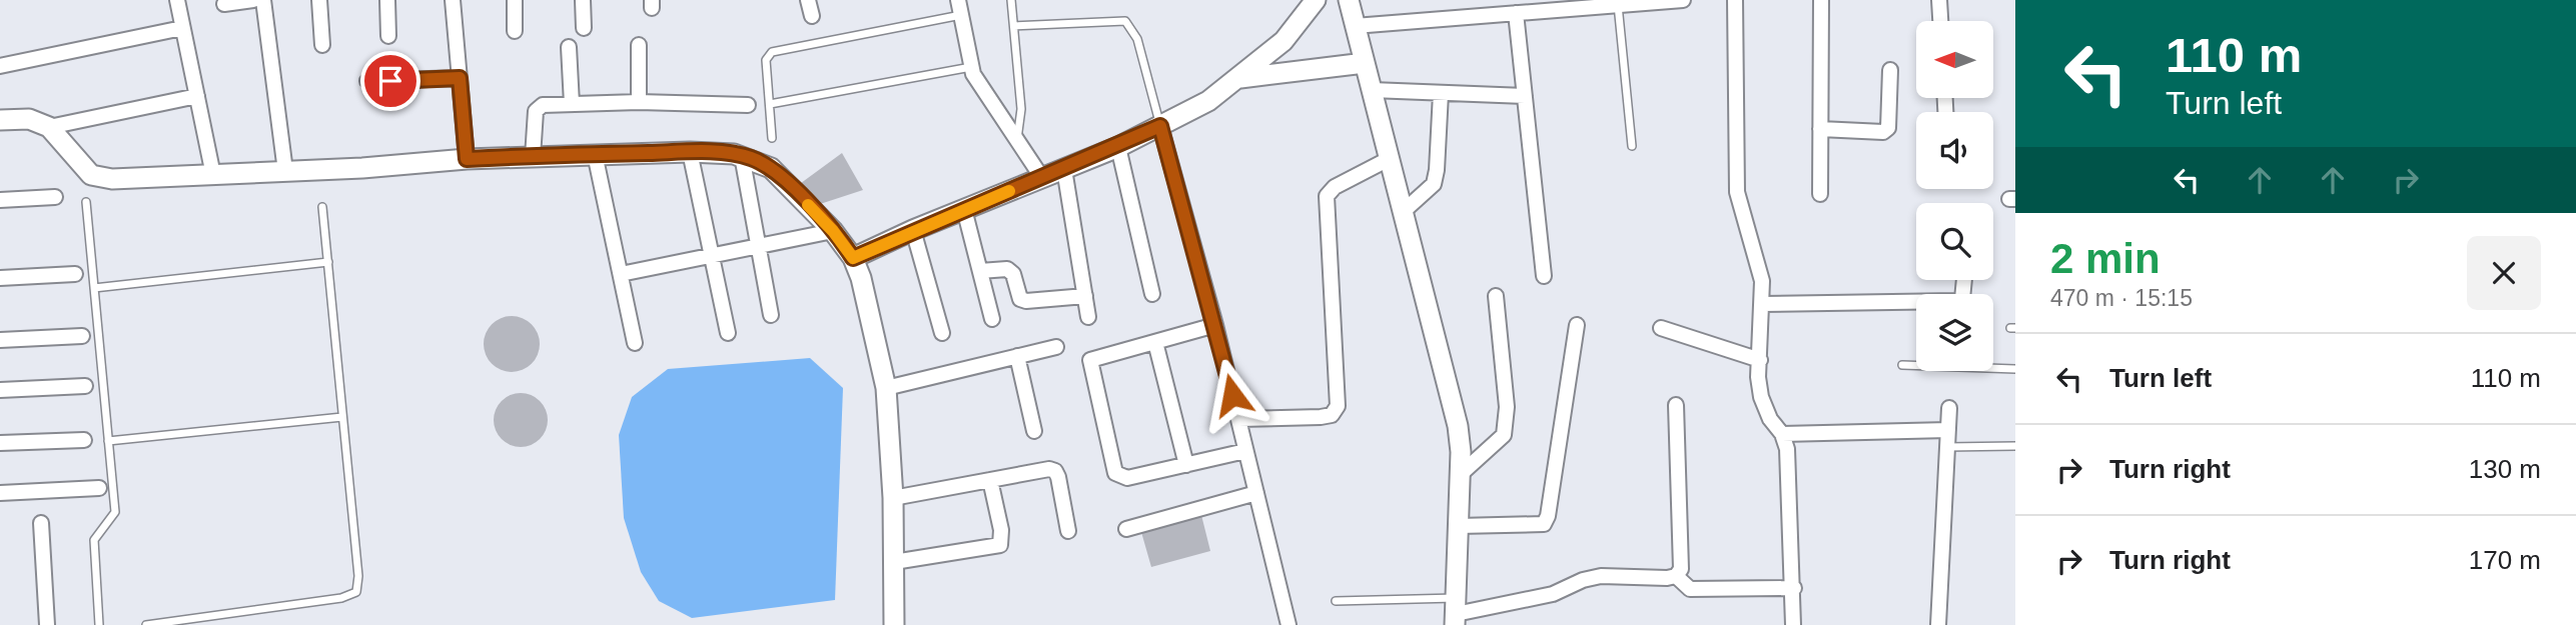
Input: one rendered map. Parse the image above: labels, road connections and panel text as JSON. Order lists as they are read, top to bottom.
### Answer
{
  "north": "left",
  "page": {
    "turn": ["110 m", "Turn left"],
    "heading": ["2 min", "470 m · 15:15"],
    "list": [
      {
        "name": "Turn left",
        "value": "110 m"
      },
      {
        "name": "Turn right",
        "value": "130 m"
      },
      {
        "name": "Turn right",
        "value": "170 m"
      }
    ]
  }
}
